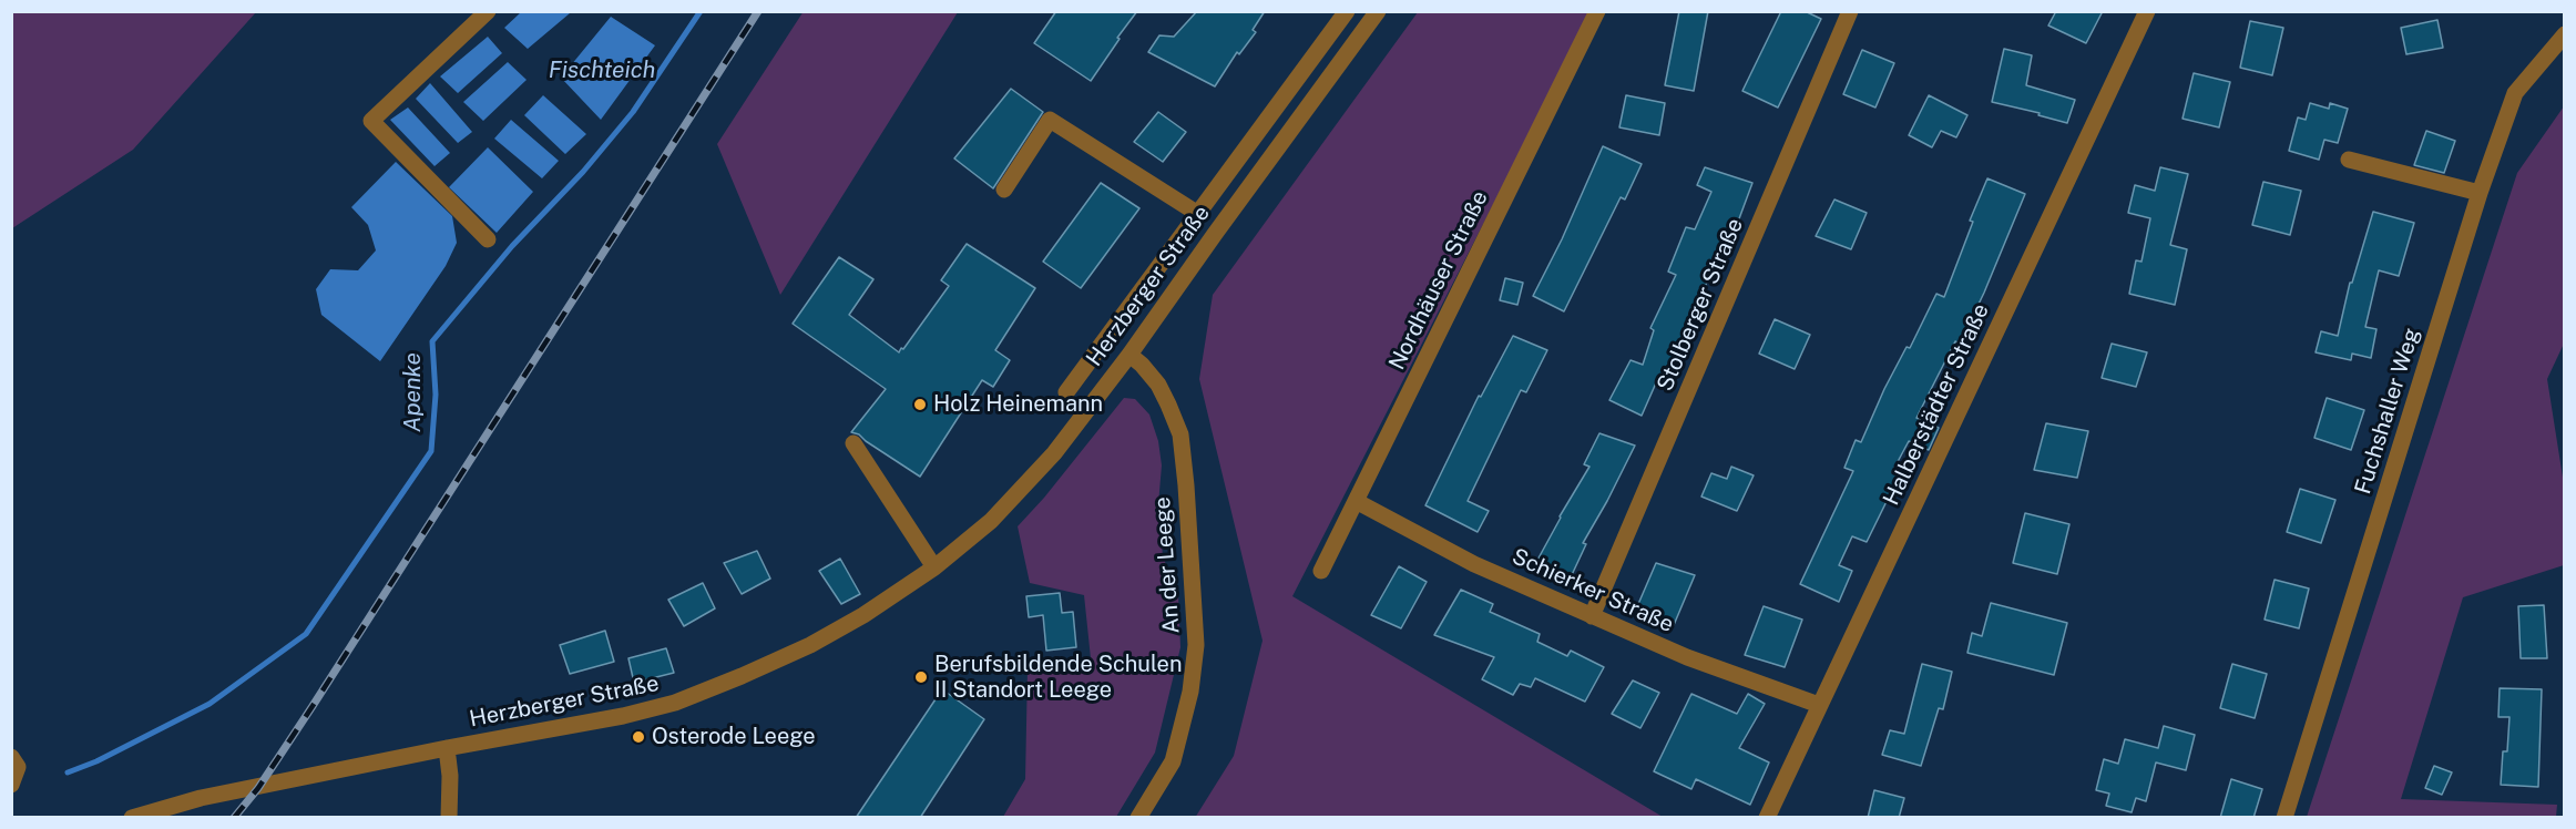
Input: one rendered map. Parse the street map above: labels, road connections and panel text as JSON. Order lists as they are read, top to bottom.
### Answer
{
  "streets": {
    "street": [
      "Nordhäuser Straße",
      "Herzberger Straße",
      "Stolberger Straße",
      "Halberstädter Straße",
      "Fuchshaller Weg",
      "An der Leege",
      "Schierker Straße"
    ]
  },
  "crossings": [
    ["Nordhäuser Straße", "Schierker Straße"],
    ["Herzberger Straße", "An der Leege"],
    ["Stolberger Straße", "Schierker Straße"],
    ["Halberstädter Straße", "Schierker Straße"]
  ],
  "water": ["Fischteich", "Apenke"],
  "places": ["Holz Heinemann", "Berufsbildende Schulen II Standort Leege", "Osterode Leege"]
}
